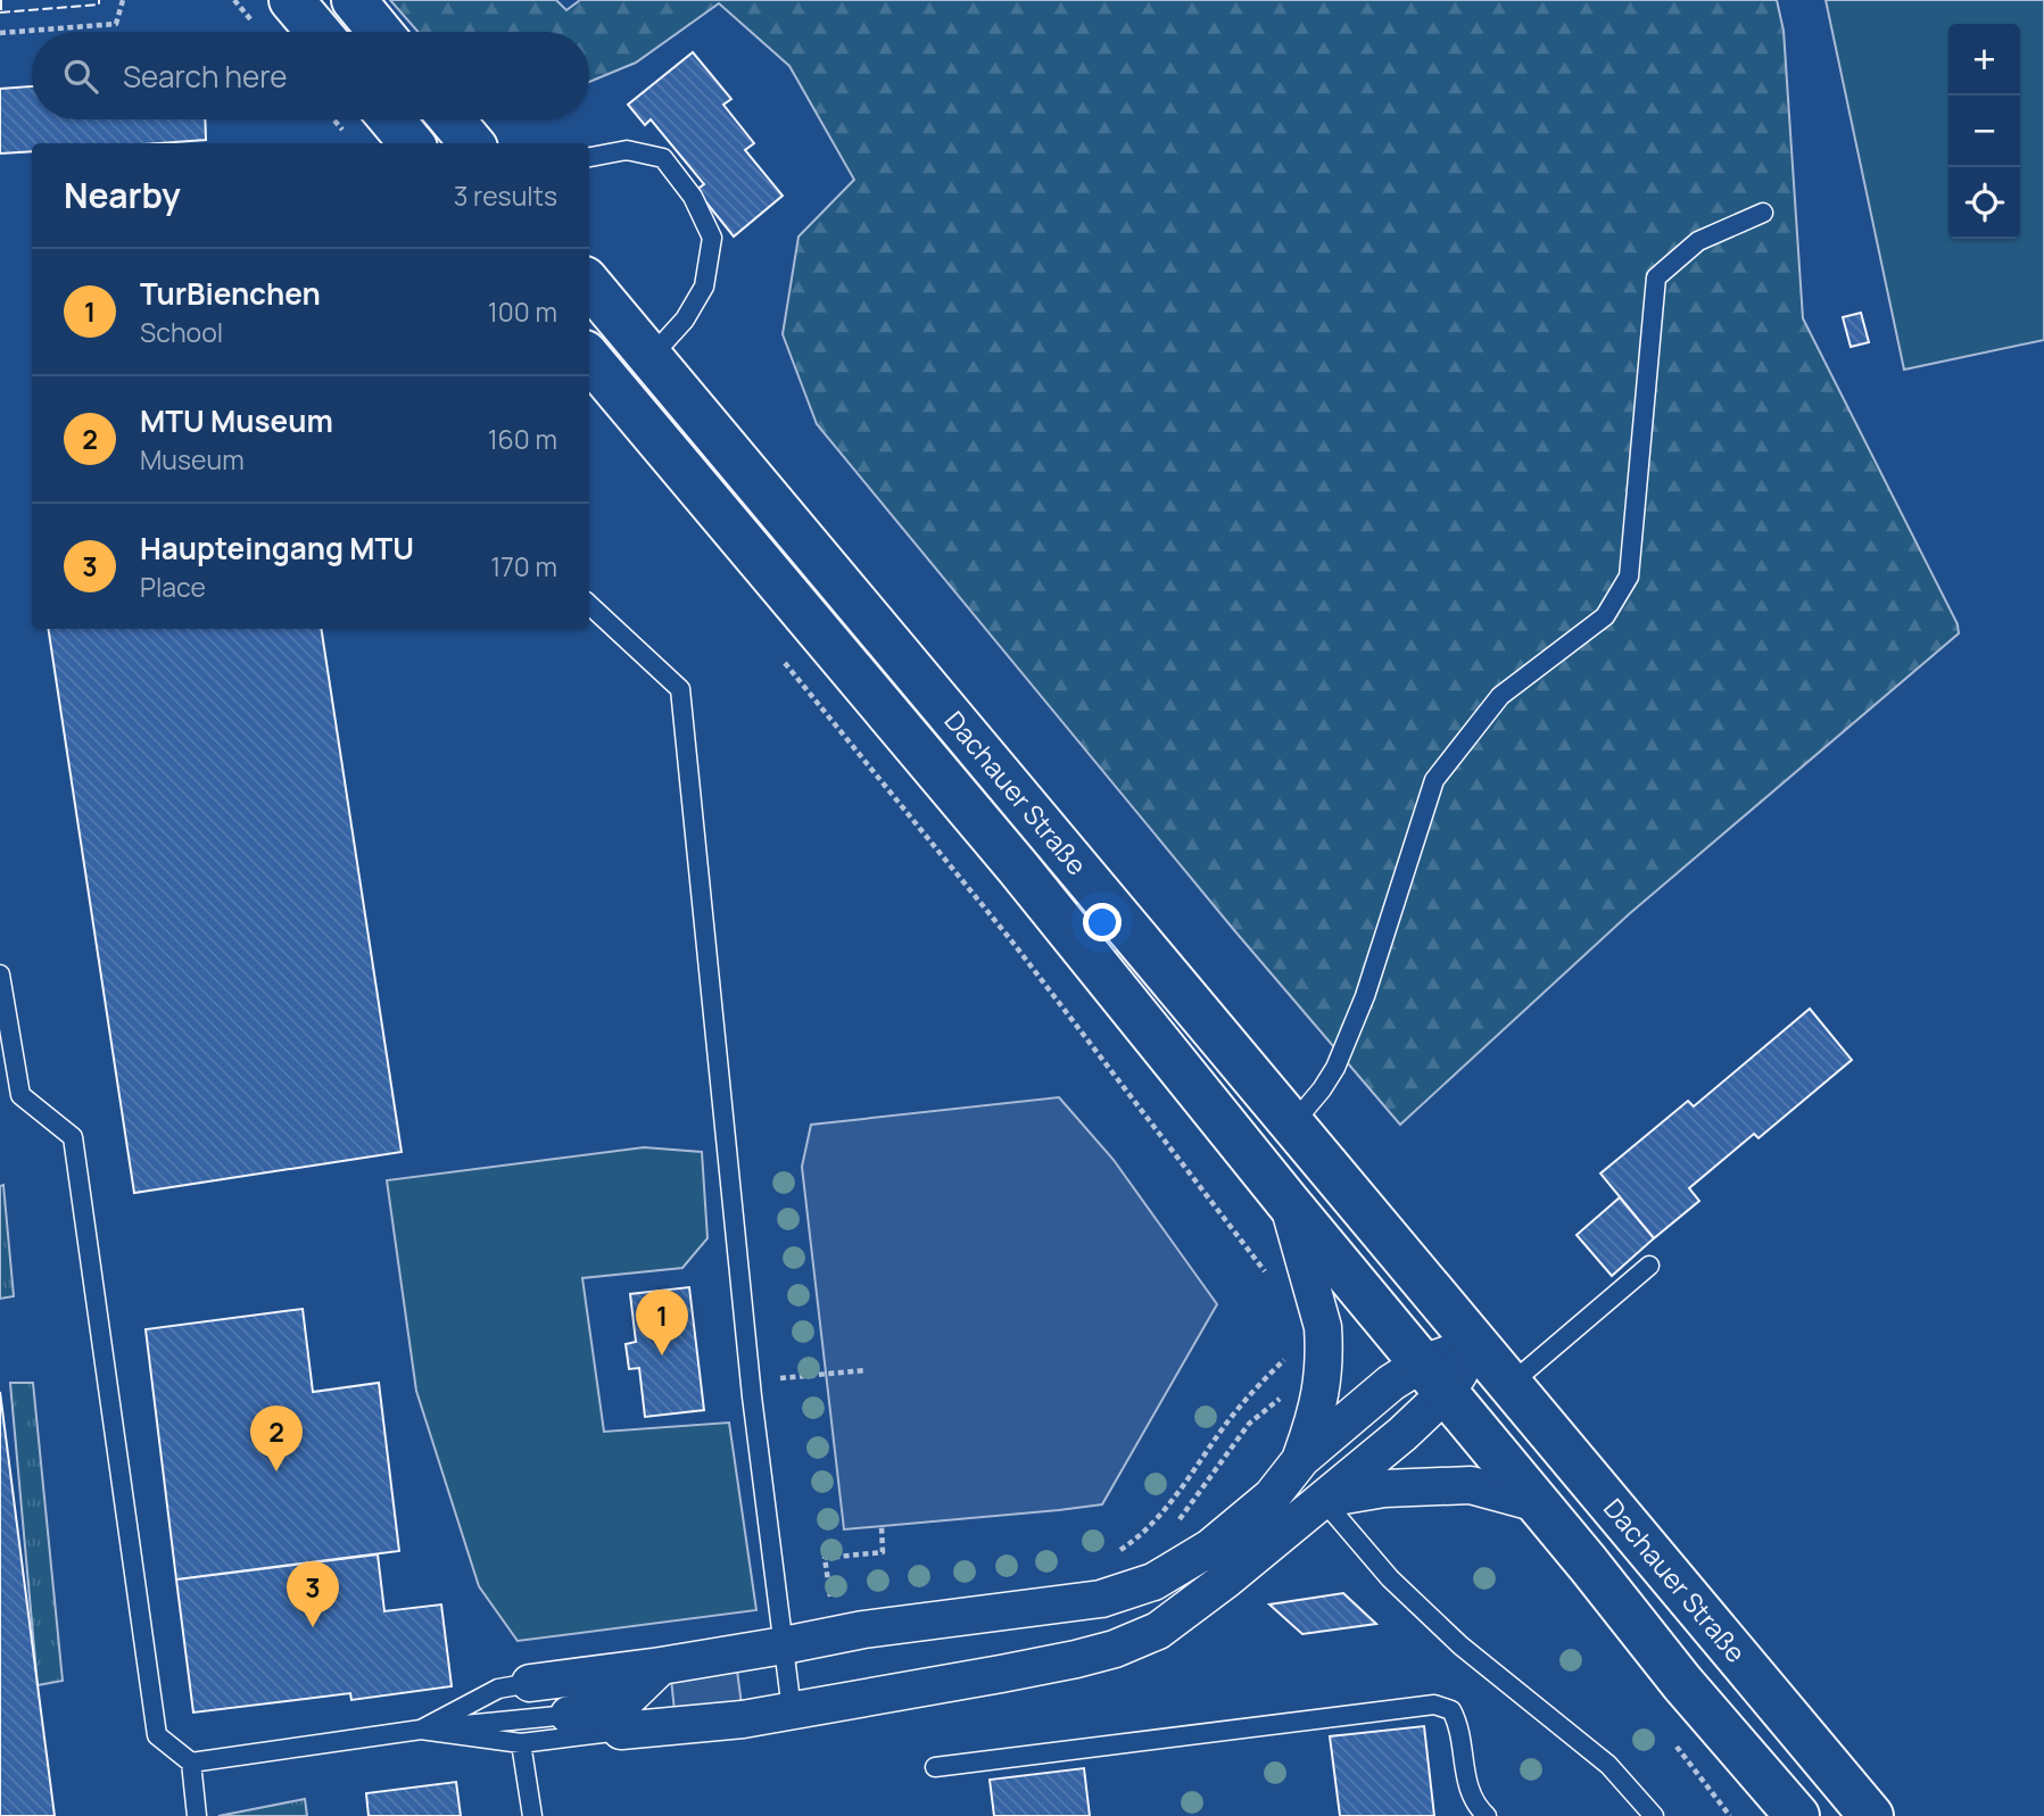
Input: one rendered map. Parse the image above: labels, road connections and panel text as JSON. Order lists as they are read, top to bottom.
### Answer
{
  "streets": {
    "main road": ["Dachauer Straße"]
  },
  "page": {
    "map_buttons": ["+", "−"],
    "search": "Search here",
    "heading": ["Nearby", "3 results"],
    "list": [
      {
        "mark": "1",
        "name": "TurBienchen",
        "note": "School",
        "value": "100 m"
      },
      {
        "mark": "2",
        "name": "MTU Museum",
        "note": "Museum",
        "value": "160 m"
      },
      {
        "mark": "3",
        "name": "Haupteingang MTU",
        "note": "Place",
        "value": "170 m"
      }
    ],
    "pins": ["1", "2", "3"]
  }
}
